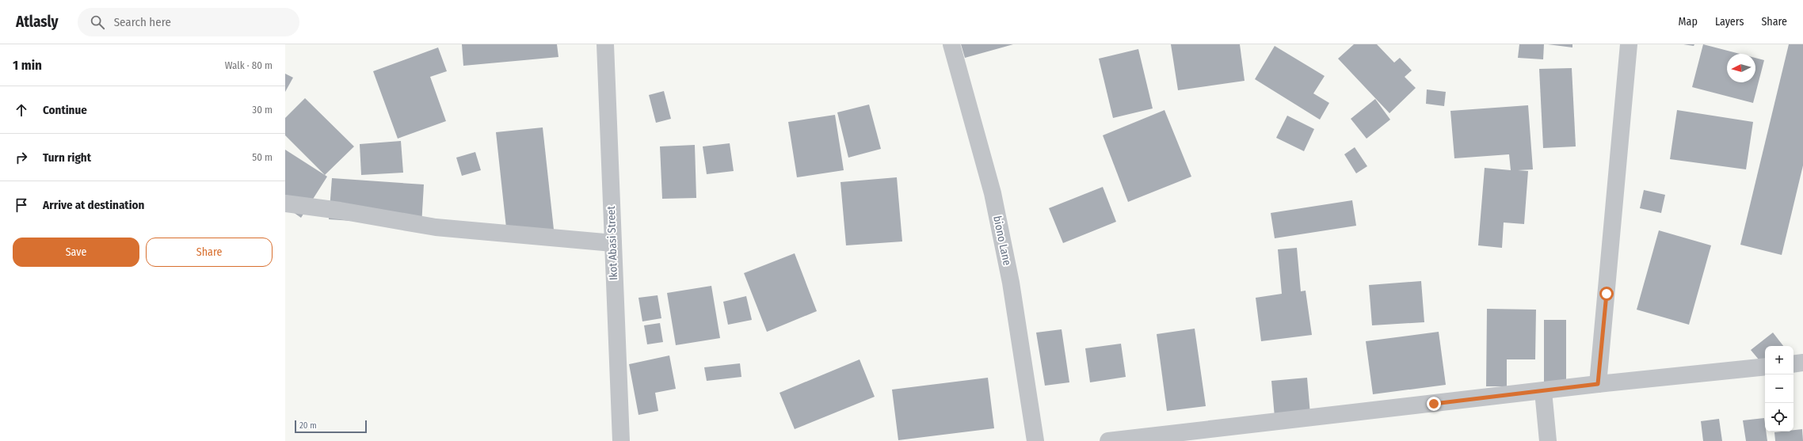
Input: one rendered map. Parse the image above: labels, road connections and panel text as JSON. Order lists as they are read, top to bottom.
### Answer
{
  "streets": {
    "street": ["biono Lane", "Ikot Abasi Street"]
  },
  "scale_bar": "20 m",
  "north": "left",
  "page": {
    "header": "Atlasly",
    "search": "Search here",
    "nav": ["Map", "Layers", "Share"],
    "heading": ["1 min", "Walk · 80 m"],
    "list": [
      ["Continue", "30 m"],
      ["Turn right", "50 m"],
      "Arrive at destination"
    ],
    "buttons": ["Save", "Share"],
    "map_buttons": ["+", "−"],
    "scale": "20 m"
  }
}
